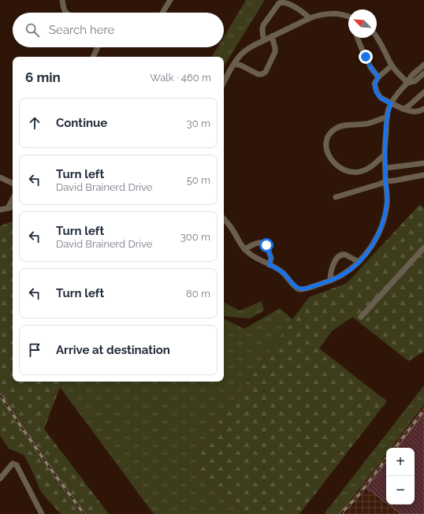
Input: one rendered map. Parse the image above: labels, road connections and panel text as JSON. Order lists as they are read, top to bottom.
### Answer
{
  "north": "top left",
  "page": {
    "search": "Search here",
    "heading": ["6 min", "Walk · 460 m"],
    "list": [
      ["Continue", "30 m"],
      ["Turn left", "David Brainerd Drive", "50 m"],
      ["Turn left", "David Brainerd Drive", "300 m"],
      ["Turn left", "80 m"],
      "Arrive at destination"
    ],
    "map_buttons": ["+", "−"]
  }
}
